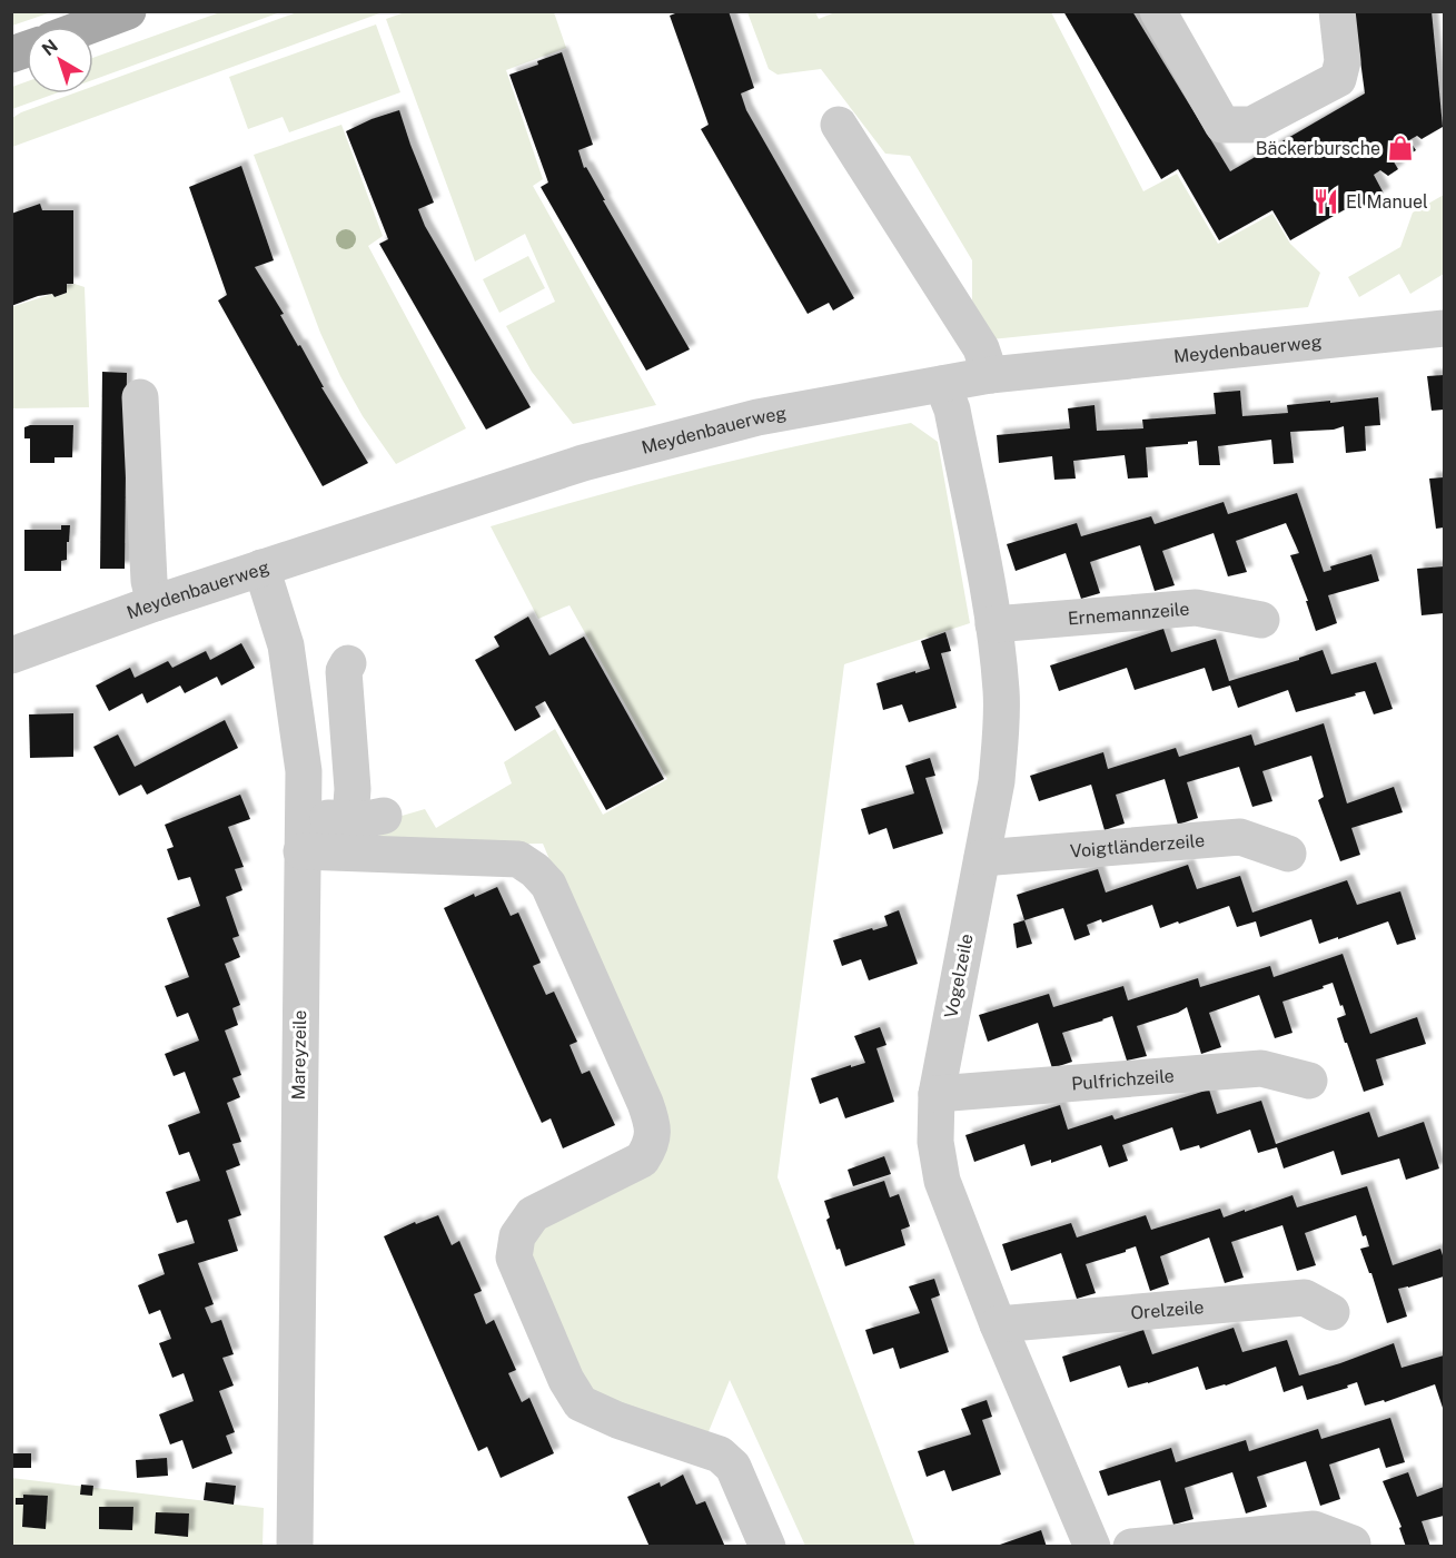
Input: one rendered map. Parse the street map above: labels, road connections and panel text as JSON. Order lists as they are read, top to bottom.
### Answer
{
  "streets": {
    "street": [
      "Meydenbauerweg",
      "Ernemannzeile",
      "Voigtländerzeile",
      "Vogelzeile",
      "Mareyzeile",
      "Pulfrichzeile",
      "Orelzeile"
    ]
  },
  "crossings": [
    ["Meydenbauerweg", "Vogelzeile"],
    ["Meydenbauerweg", "Mareyzeile"],
    ["Ernemannzeile", "Vogelzeile"],
    ["Voigtländerzeile", "Vogelzeile"],
    ["Vogelzeile", "Pulfrichzeile"],
    ["Vogelzeile", "Orelzeile"]
  ],
  "places": {
    "shop": ["Bäckerbursche"],
    "restaurant": ["El Manuel"]
  },
  "north": "top left"
}
